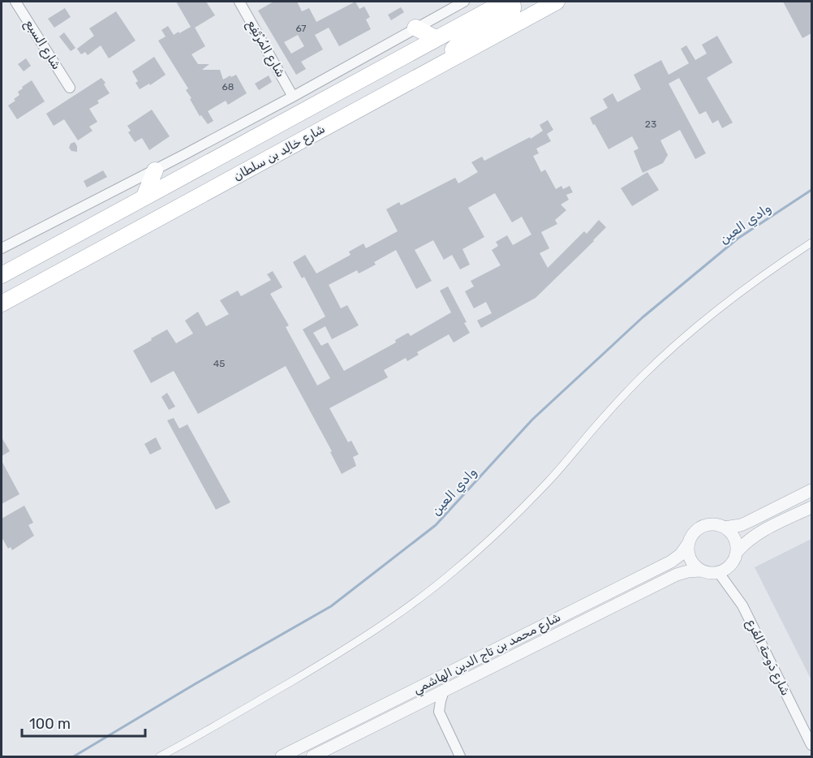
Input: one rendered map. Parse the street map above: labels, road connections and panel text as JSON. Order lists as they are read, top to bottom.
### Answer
{
  "streets": {
    "main road": ["شارع خالِد بن سلطان"],
    "street": [
      "شارع السبع",
      "شارع المُرْتَفِع",
      "شارع محمد بن تاج الدين الهاشمي",
      "شارع دَوحة الفَرع"
    ]
  },
  "crossings": [
    ["شارع محمد بن تاج الدين الهاشمي", "شارع دَوحة الفَرع"]
  ],
  "water": ["وادي العين"],
  "house_numbers": [
    "67",
    "68",
    "23",
    "45"
  ],
  "scale_bar": "100 m"
}
